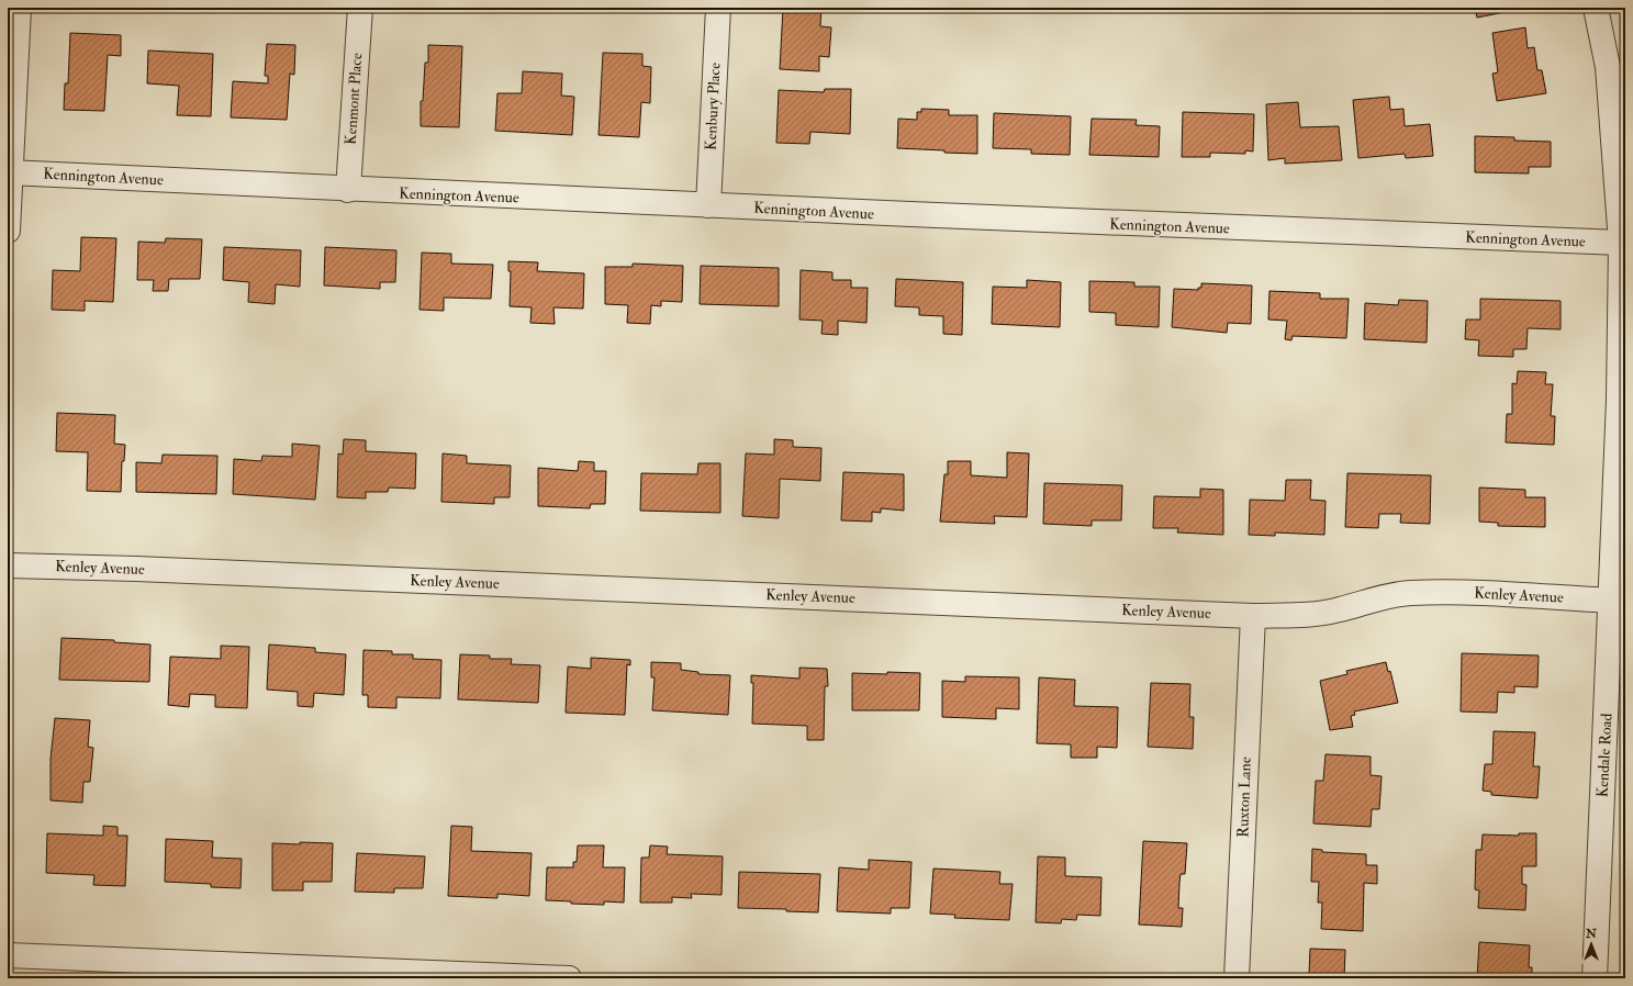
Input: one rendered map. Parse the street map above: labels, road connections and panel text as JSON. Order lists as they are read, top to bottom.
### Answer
{
  "streets": {
    "street": [
      "Kenmont Place",
      "Kenbury Place",
      "Kennington Avenue",
      "Kenley Avenue",
      "Kendale Road",
      "Ruxton Lane"
    ]
  },
  "crossings": [
    ["Kenmont Place", "Kennington Avenue"],
    ["Kenbury Place", "Kennington Avenue"],
    ["Kennington Avenue", "Kendale Road"],
    ["Kenley Avenue", "Kendale Road"],
    ["Kenley Avenue", "Ruxton Lane"]
  ],
  "north": "top"
}
